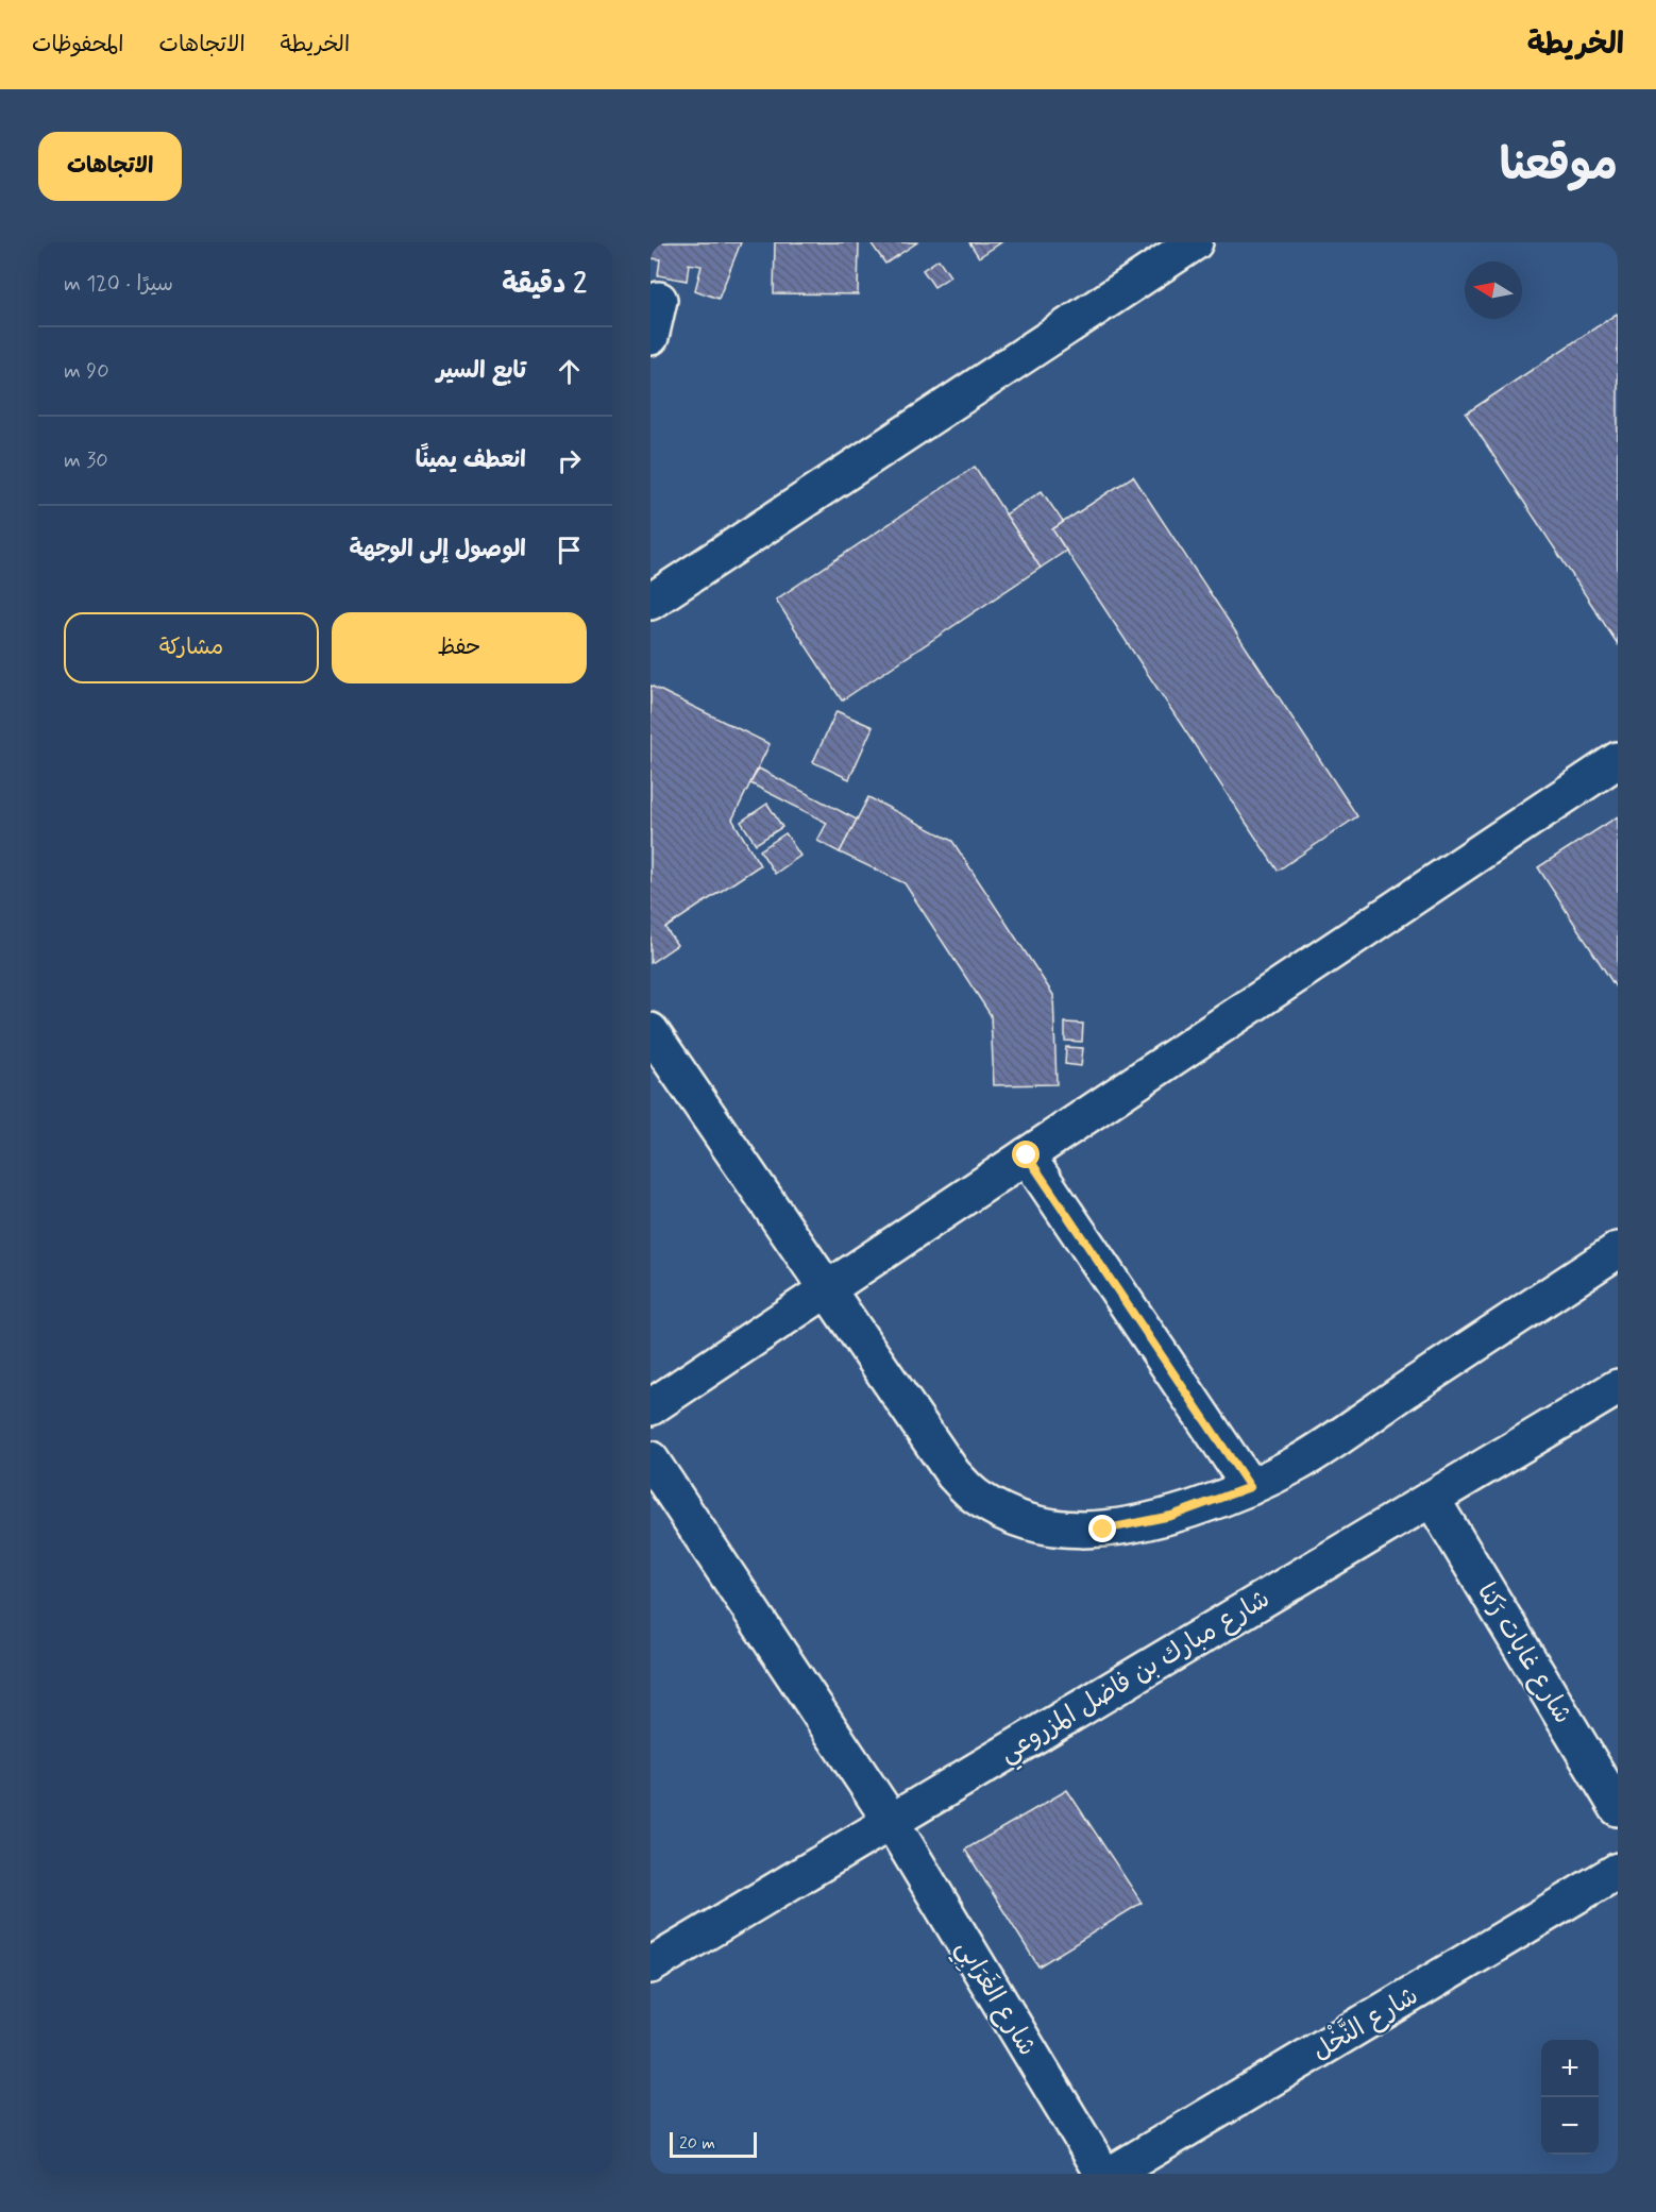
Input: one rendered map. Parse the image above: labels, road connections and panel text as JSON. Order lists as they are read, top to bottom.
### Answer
{
  "streets": {
    "street": [
      "شارع غابات رَكنا",
      "شارع مبارك بن فاضل المزروعي",
      "شارع الغَرَابِي",
      "شارع النَّخْل"
    ]
  },
  "crossings": [
    ["شارع غابات رَكنا", "شارع مبارك بن فاضل المزروعي"],
    ["شارع مبارك بن فاضل المزروعي", "شارع الغَرَابِي"]
  ],
  "scale_bar": "20 m",
  "north": "left",
  "page": {
    "header": "الخريطة",
    "nav": ["الخريطة", "الاتجاهات", "المحفوظات"],
    "title": "موقعنا",
    "buttons": [
      "الاتجاهات",
      ["حفظ", "مشاركة"]
    ],
    "heading": ["2 دقيقة", "سيرًا · 120 m"],
    "list": [
      ["تابع السير", "90 m"],
      ["انعطف يمينًا", "30 m"],
      "الوصول إلى الوجهة"
    ],
    "map_buttons": ["+", "−"],
    "scale": "20 m"
  }
}
